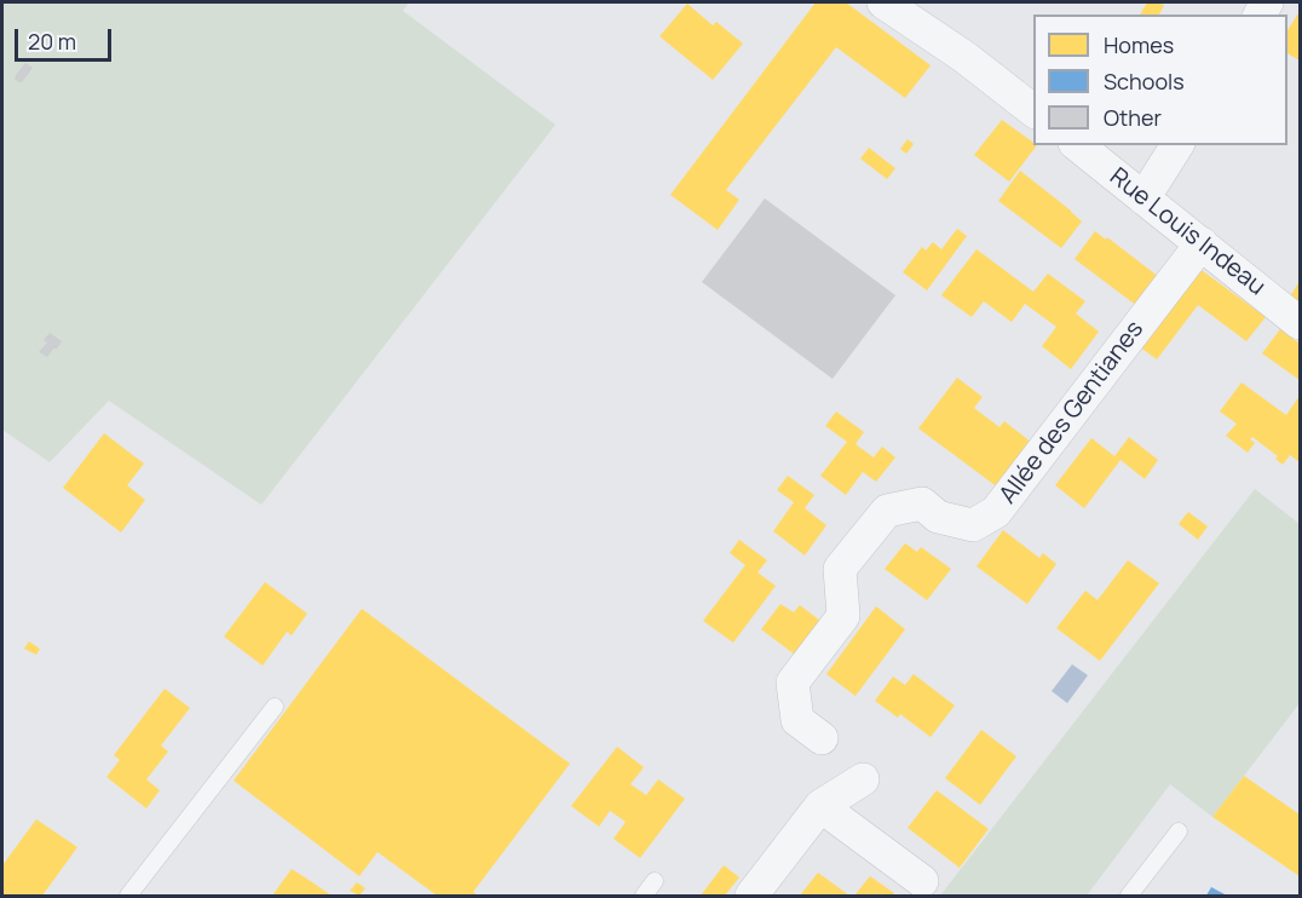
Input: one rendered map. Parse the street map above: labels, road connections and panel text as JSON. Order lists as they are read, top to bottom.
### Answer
{
  "streets": {
    "street": ["Rue Louis Indeau", "Allée des Gentianes"]
  },
  "crossings": [
    ["Rue Louis Indeau", "Allée des Gentianes"]
  ],
  "legend": ["Homes", "Schools", "Other"],
  "scale_bar": "20 m"
}
